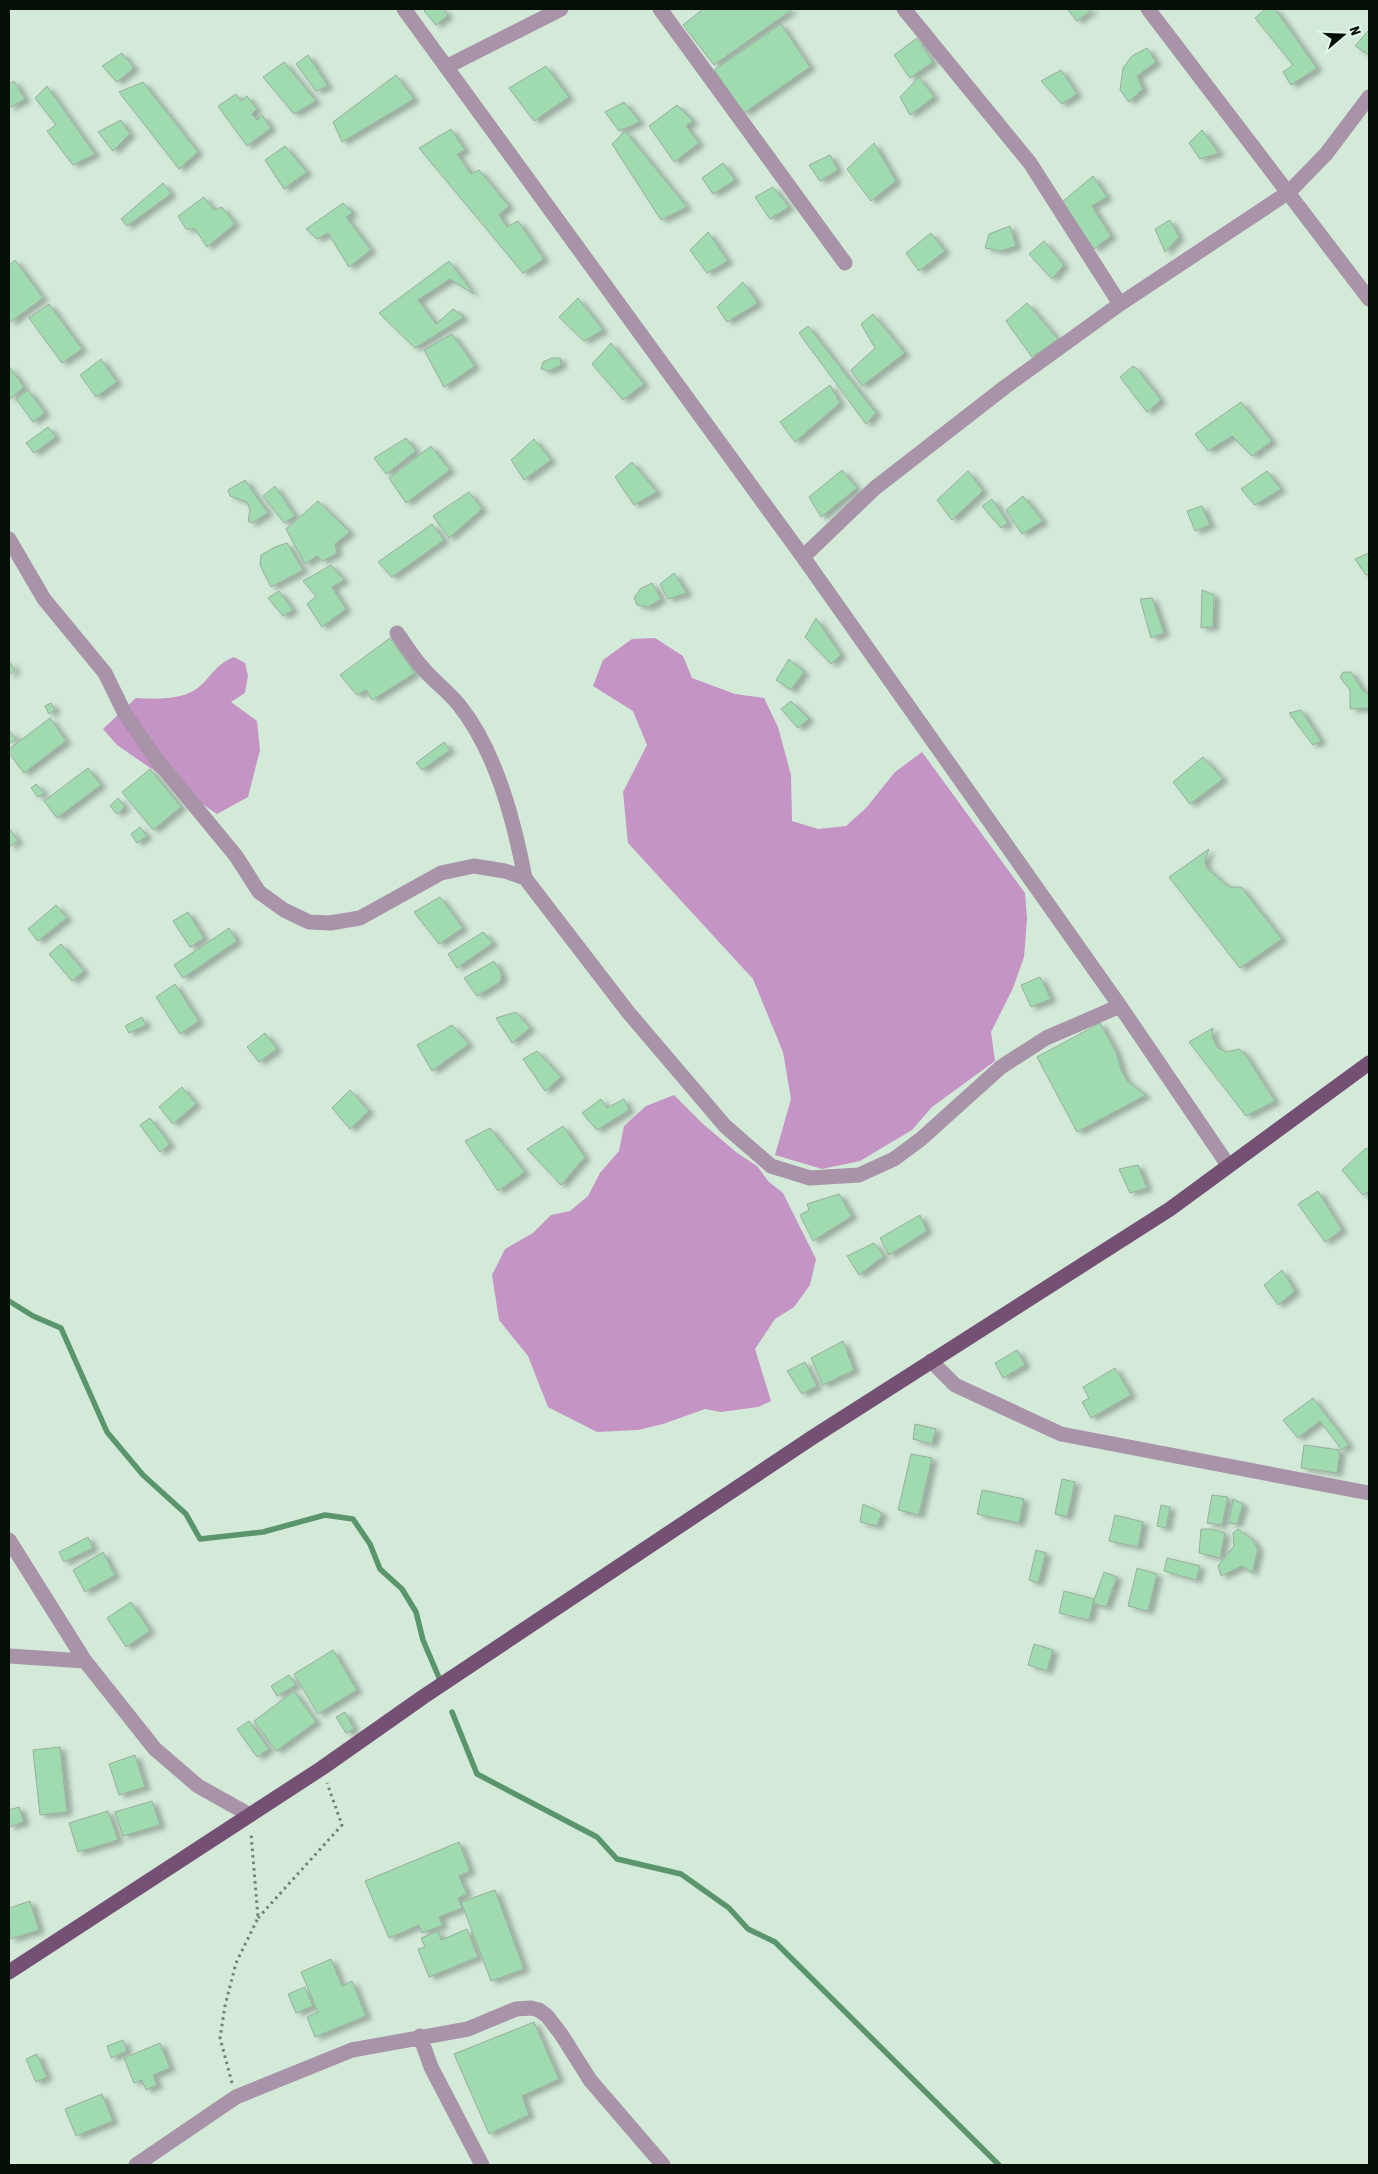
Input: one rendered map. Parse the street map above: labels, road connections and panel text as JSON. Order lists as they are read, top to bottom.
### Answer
{
  "north": "right"
}
